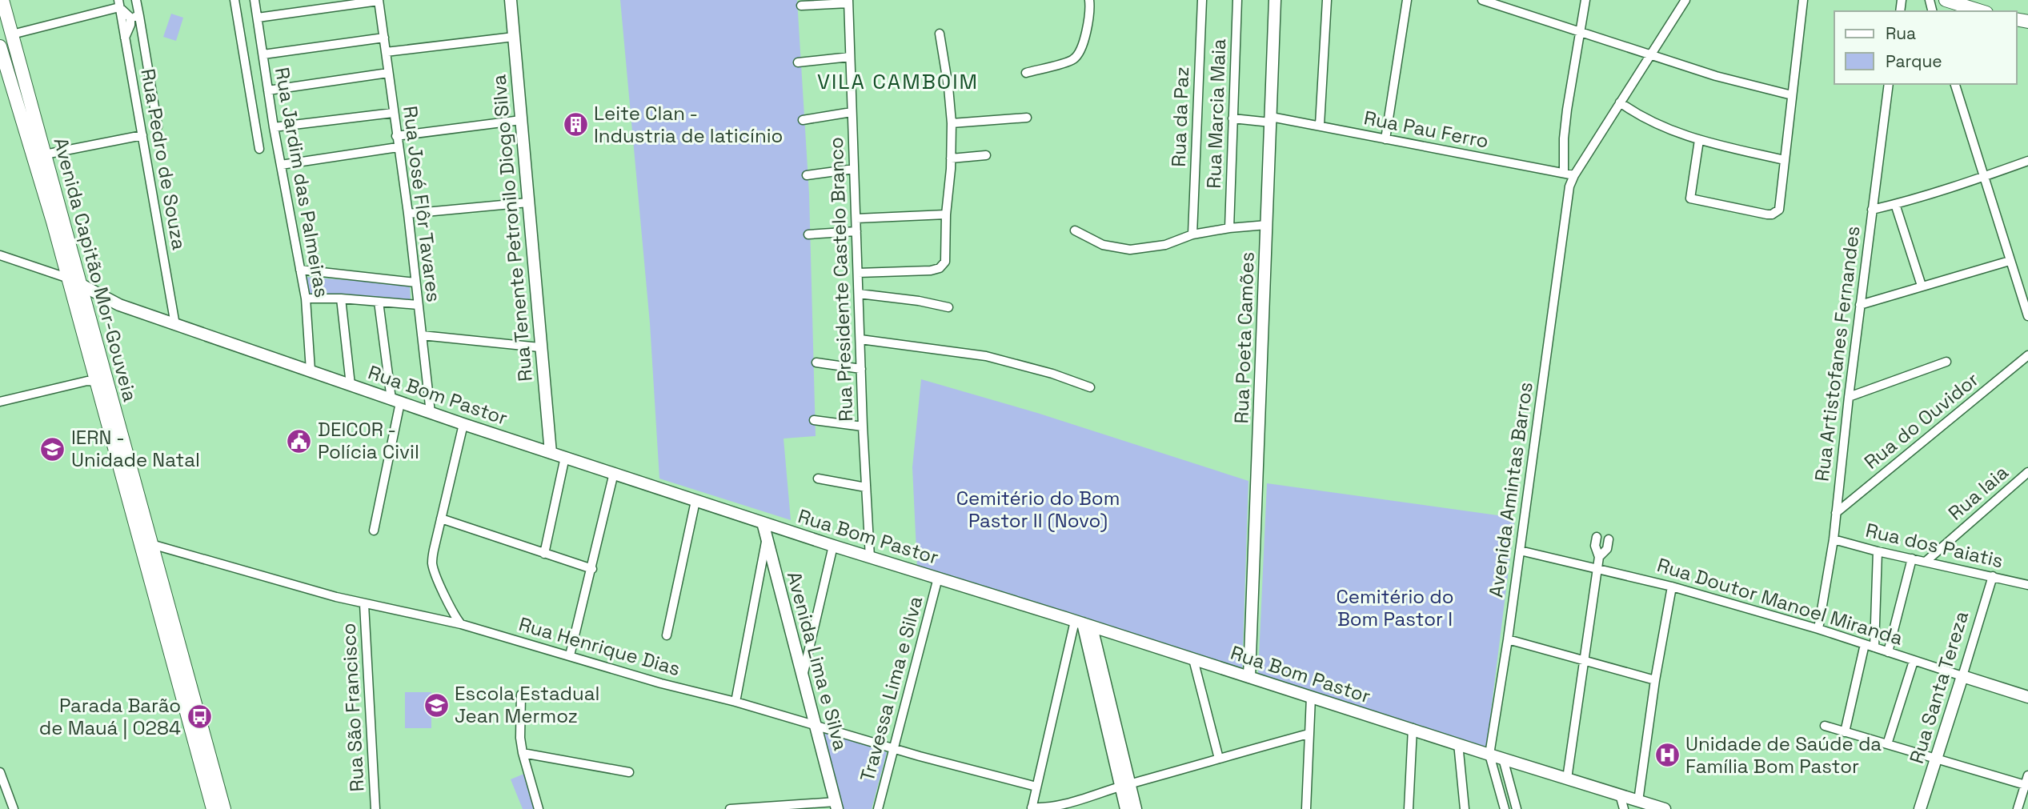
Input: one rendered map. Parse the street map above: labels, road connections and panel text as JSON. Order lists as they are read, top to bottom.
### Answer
{
  "streets": {
    "main road": [
      "Rua Tenente Petronilo Diogo Silva",
      "Avenida Capitão Mor-Gouveia",
      "Rua Poeta Camões",
      "Rua Bom Pastor",
      "Rua Doutor Manoel Miranda",
      "Avenida Lima e Silva",
      "Rua Santa Tereza"
    ],
    "street": [
      "Rua Marcia Maia",
      "Rua da Paz",
      "Rua Pau Ferro",
      "Rua Pedro de Souza",
      "Rua Jardim das Palmeiras",
      "Rua José Flôr Tavares",
      "Rua Presidente Castelo Branco",
      "Rua Artistofanes Fernandes",
      "Rua do Ouvidor",
      "Avenida Amintas Barros",
      "Rua Iaia",
      "Rua dos Paiatis",
      "Rua Henrique Dias",
      "Travessa Lima e Silva",
      "Rua São Francisco"
    ]
  },
  "crossings": [
    ["Rua Marcia Maia", "Rua Pau Ferro"],
    ["Rua Pau Ferro", "Rua Poeta Camões"],
    ["Rua Pau Ferro", "Avenida Amintas Barros"],
    ["Rua Pedro de Souza", "Rua Bom Pastor"],
    ["Rua Jardim das Palmeiras", "Rua Bom Pastor"],
    ["Rua José Flôr Tavares", "Rua Bom Pastor"],
    ["Rua Tenente Petronilo Diogo Silva", "Rua Bom Pastor"],
    ["Avenida Capitão Mor-Gouveia", "Rua Bom Pastor"],
    ["Avenida Capitão Mor-Gouveia", "Rua Henrique Dias"],
    ["Rua Presidente Castelo Branco", "Rua Bom Pastor"],
    ["Rua Poeta Camões", "Rua Bom Pastor"],
    ["Rua Artistofanes Fernandes", "Rua do Ouvidor"],
    ["Rua Artistofanes Fernandes", "Rua dos Paiatis"],
    ["Rua Artistofanes Fernandes", "Rua Doutor Manoel Miranda"],
    ["Rua Bom Pastor", "Avenida Amintas Barros"],
    ["Rua Bom Pastor", "Avenida Lima e Silva"],
    ["Rua Bom Pastor", "Travessa Lima e Silva"],
    ["Avenida Amintas Barros", "Rua Doutor Manoel Miranda"],
    ["Rua Iaia", "Rua dos Paiatis"],
    ["Rua dos Paiatis", "Rua Santa Tereza"],
    ["Rua Doutor Manoel Miranda", "Rua Santa Tereza"],
    ["Rua Henrique Dias", "Avenida Lima e Silva"],
    ["Rua Henrique Dias", "Travessa Lima e Silva"],
    ["Rua Henrique Dias", "Rua São Francisco"]
  ],
  "districts": ["VILA CAMBOIM"],
  "parks": ["Cemitério do Bom Pastor II (Novo)", "Cemitério do Bom Pastor I"],
  "places": {
    "building": ["Leite Clan - Industria de laticínio"],
    "public building": ["DEICOR - Polícia Civil"],
    "school or university": ["IERN - Unidade Natal", "Escola Estadual Jean Mermoz"],
    "bus stop": ["Parada Barão de Mauá | O284"],
    "hospital": ["Unidade de Saúde da Família Bom Pastor"]
  },
  "legend": ["Rua", "Parque"]
}
